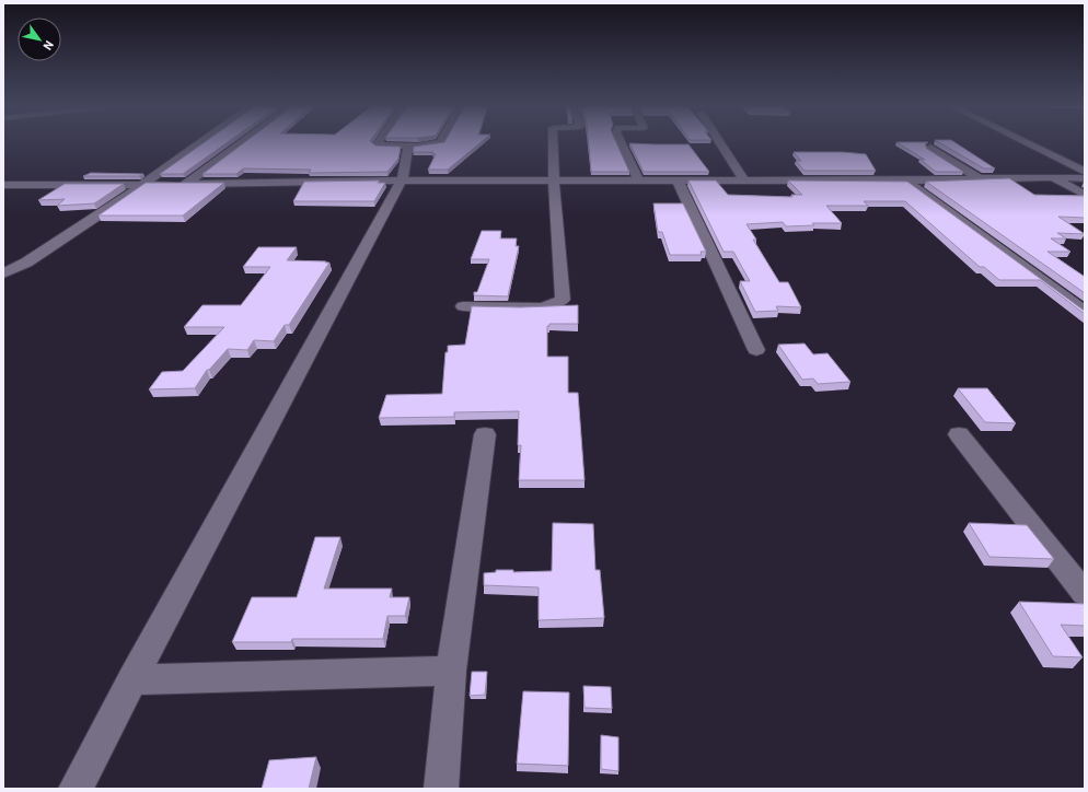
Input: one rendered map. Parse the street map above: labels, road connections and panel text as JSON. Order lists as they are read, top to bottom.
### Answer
{
  "north": "bottom right"
}
